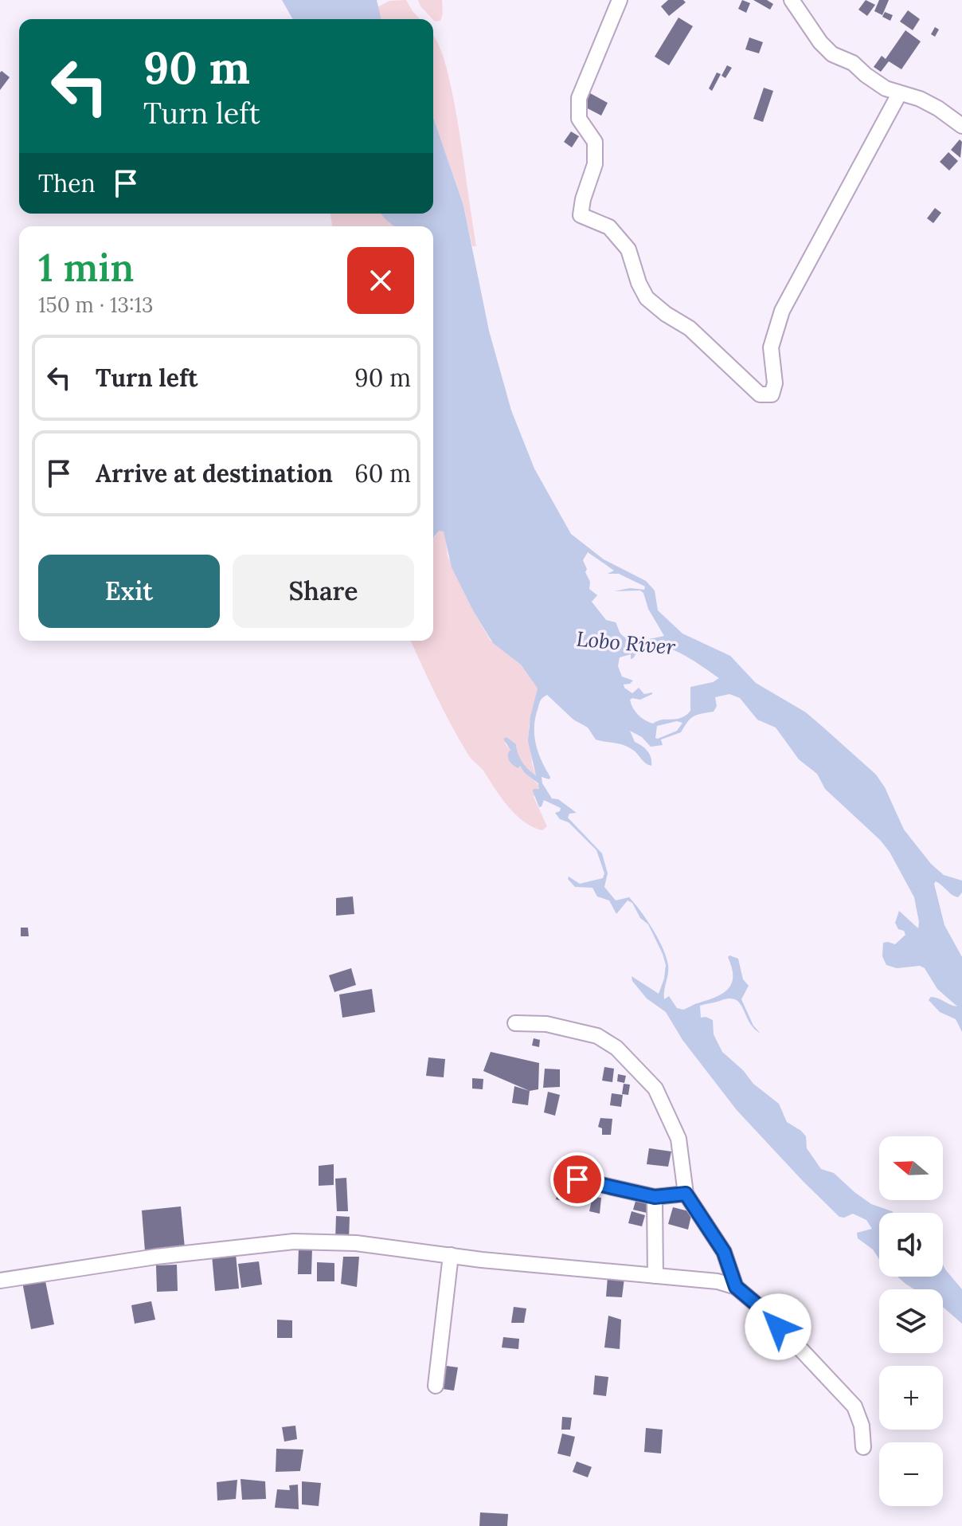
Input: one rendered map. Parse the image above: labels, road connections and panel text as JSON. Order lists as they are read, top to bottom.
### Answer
{
  "water": ["Lobo River"],
  "north": "left",
  "page": {
    "turn": ["90 m", "Turn left"],
    "then": "Then",
    "heading": ["1 min", "150 m · 13:13"],
    "list": [
      {
        "name": "Turn left",
        "value": "90 m"
      },
      {
        "name": "Arrive at destination",
        "value": "60 m"
      }
    ],
    "buttons": ["Exit", "Share"],
    "map_buttons": ["+", "−"]
  }
}
